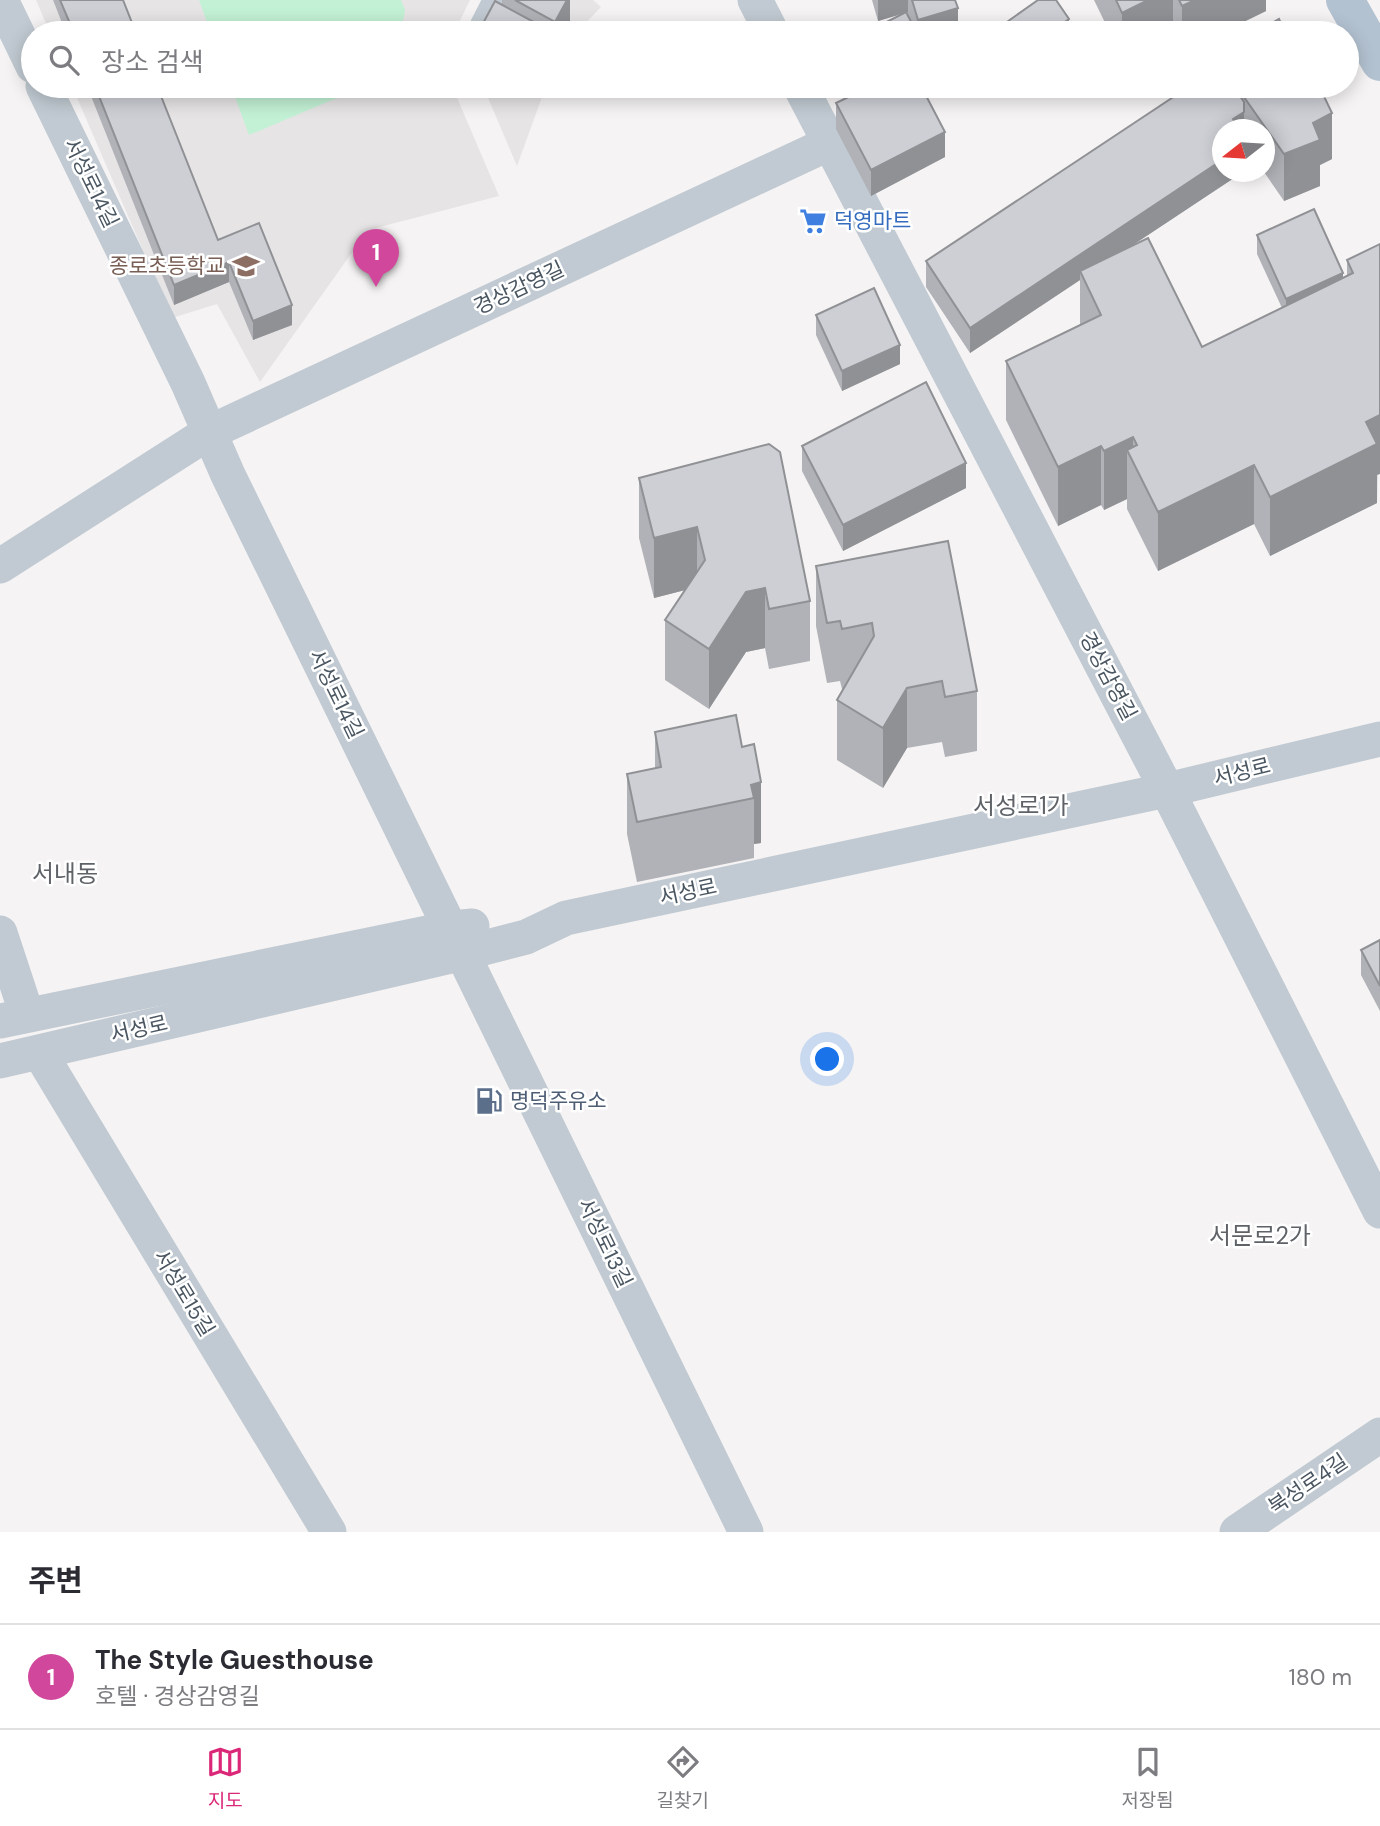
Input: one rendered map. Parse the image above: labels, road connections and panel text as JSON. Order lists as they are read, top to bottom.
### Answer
{
  "streets": {
    "street": [
      "서성로14길",
      "경상감영길",
      "서성로",
      "서성로13길",
      "서성로15길",
      "북성로4길"
    ]
  },
  "crossings": [
    ["서성로14길", "경상감영길"],
    ["서성로14길", "서성로"],
    ["서성로14길", "서성로13길"],
    ["경상감영길", "서성로"],
    ["서성로", "서성로13길"],
    ["서성로", "서성로15길"]
  ],
  "districts": ["서성로1가", "서내동", "서문로2가"],
  "places": {
    "supermarket": ["덕영마트"],
    "school or university": ["종로초등학교"],
    "fuel station": ["명덕주유소"]
  },
  "north": "left",
  "page": {
    "search": "장소 검색",
    "pins": "1",
    "heading": "주변",
    "list": [
      {
        "mark": "1",
        "name": "The Style Guesthouse",
        "note": "호텔 · 경상감영길",
        "value": "180 m"
      }
    ],
    "nav": ["지도", "길찾기", "저장됨"]
  }
}
